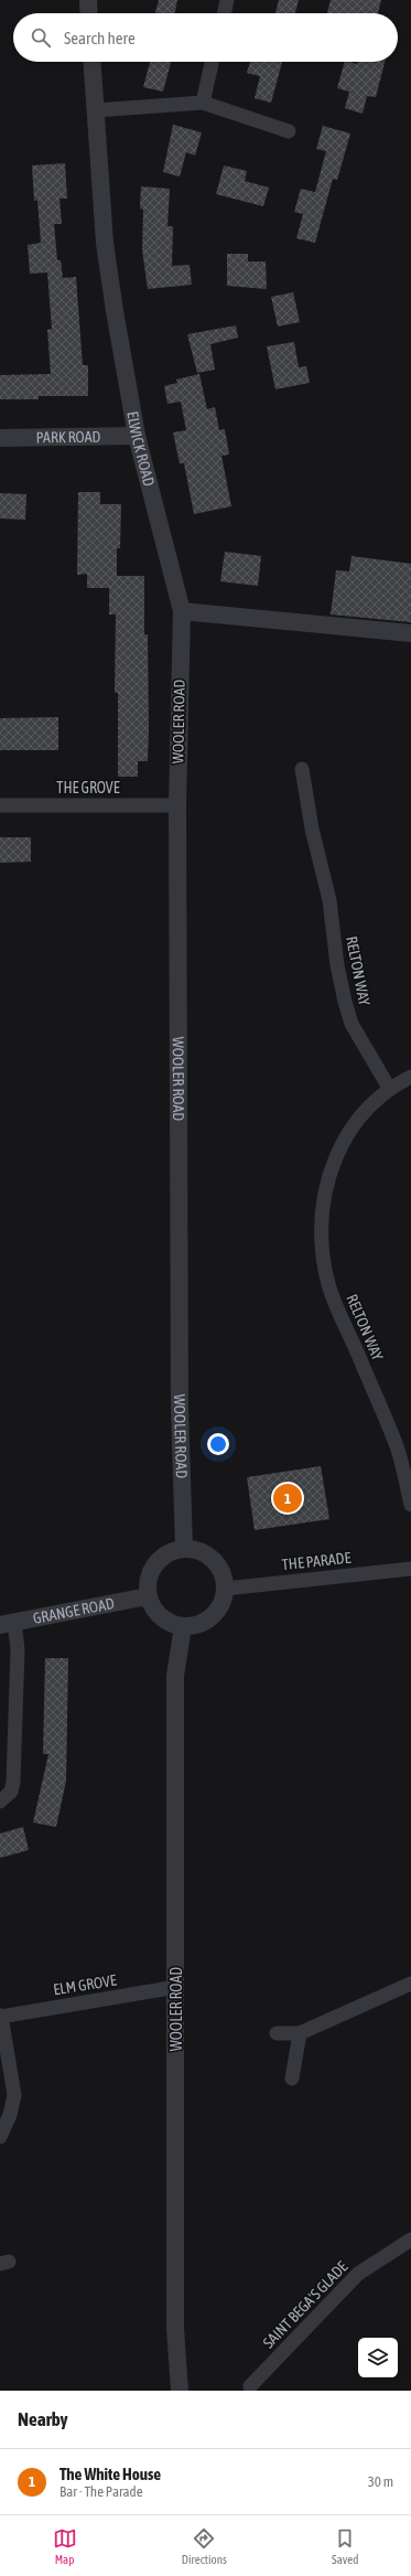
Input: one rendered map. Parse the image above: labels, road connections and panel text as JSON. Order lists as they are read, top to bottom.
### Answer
{
  "streets": {
    "street": [
      "PARK ROAD",
      "ELWICK ROAD",
      "WOOLER ROAD",
      "THE GROVE",
      "RELTON WAY",
      "THE PARADE",
      "GRANGE ROAD",
      "ELM GROVE",
      "SAINT BEGA'S GLADE"
    ]
  },
  "crossings": [
    ["PARK ROAD", "ELWICK ROAD"],
    ["ELWICK ROAD", "WOOLER ROAD"],
    ["WOOLER ROAD", "THE GROVE"],
    ["WOOLER ROAD", "THE PARADE"],
    ["WOOLER ROAD", "GRANGE ROAD"],
    ["WOOLER ROAD", "ELM GROVE"],
    ["THE PARADE", "GRANGE ROAD"]
  ],
  "page": {
    "search": "Search here",
    "pins": "1",
    "heading": "Nearby",
    "list": [
      {
        "mark": "1",
        "name": "The White House",
        "note": "Bar · The Parade",
        "value": "30 m"
      }
    ],
    "nav": ["Map", "Directions", "Saved"]
  }
}
